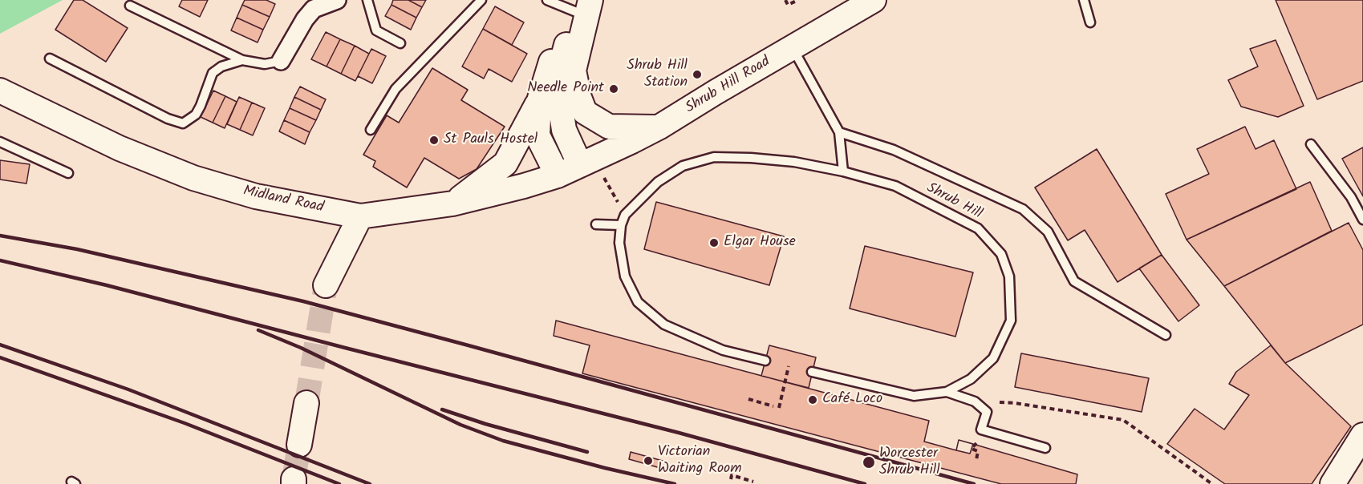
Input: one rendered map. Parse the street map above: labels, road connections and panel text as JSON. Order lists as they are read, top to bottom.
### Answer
{
  "streets": {
    "main road": ["Shrub Hill Road", "Midland Road"],
    "lane": ["Shrub Hill"]
  },
  "crossings": [
    ["Shrub Hill Road", "Midland Road"]
  ],
  "places": [
    "Shrub Hill Station",
    "Needle Point",
    "St Pauls Hostel",
    "Elgar House",
    "Café Loco",
    "Victorian Waiting Room",
    "Worcester Shrub Hill"
  ]
}
